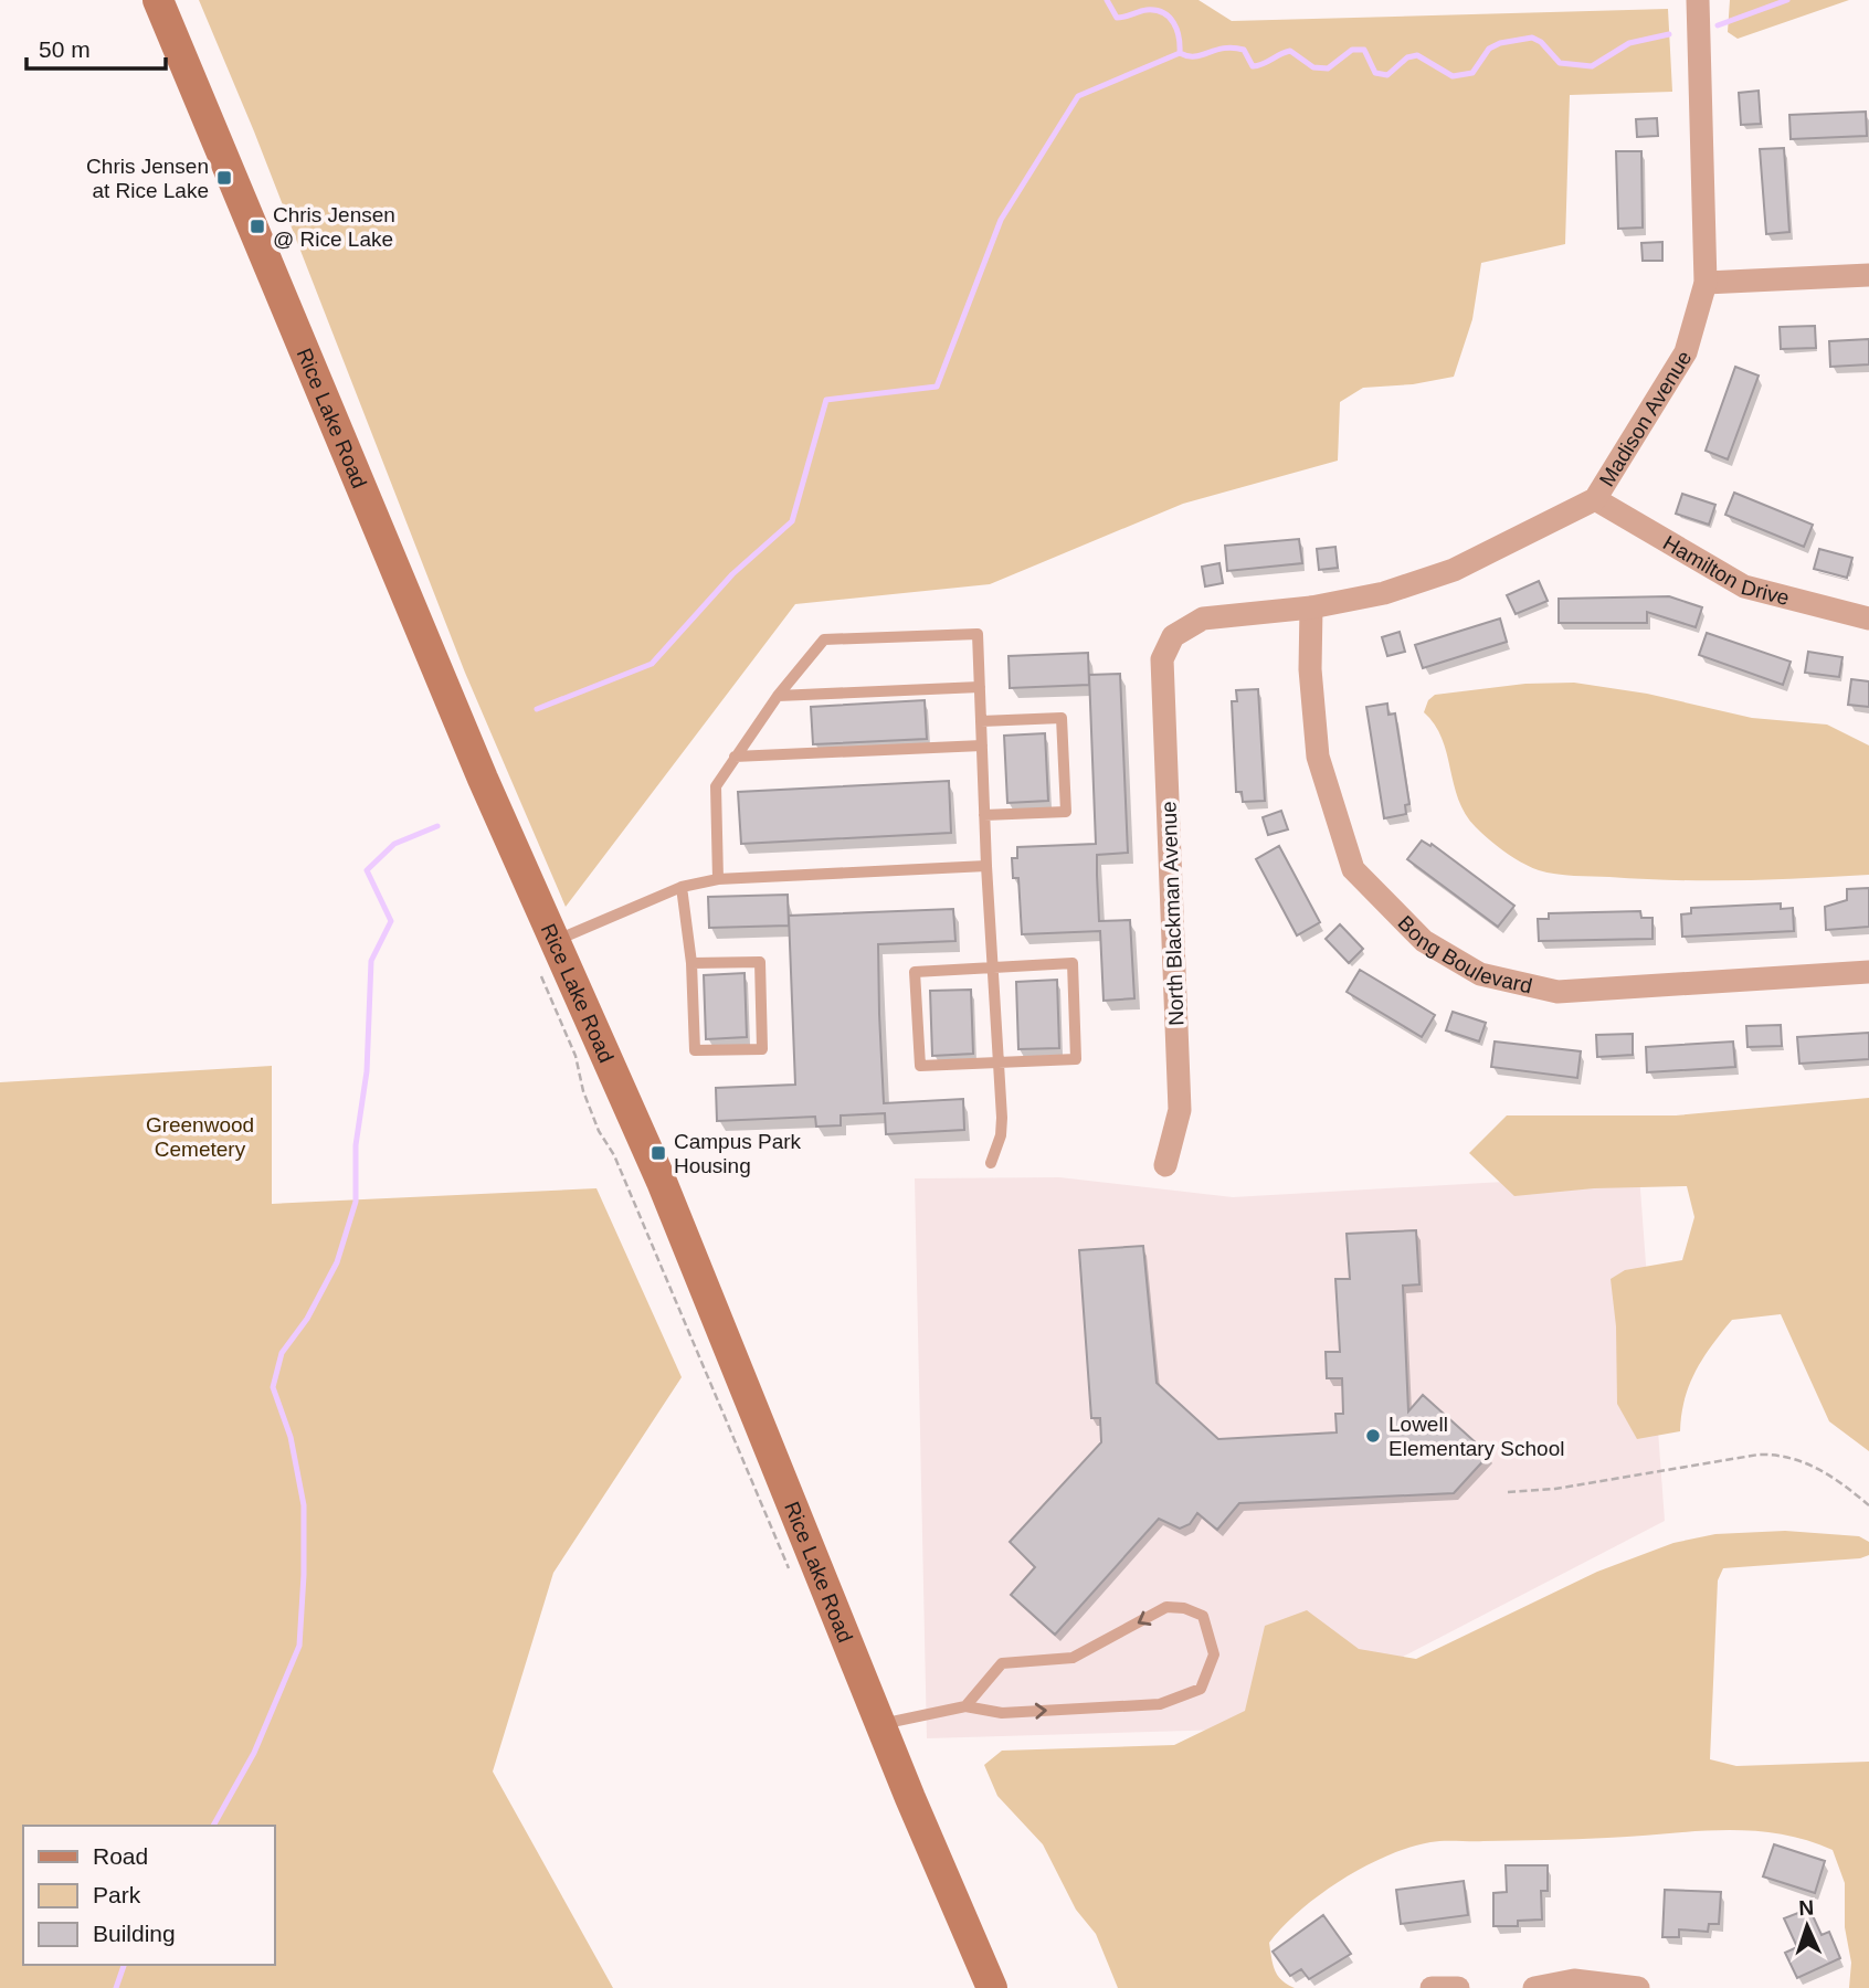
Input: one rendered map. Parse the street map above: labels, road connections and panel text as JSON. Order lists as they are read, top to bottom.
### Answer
{
  "streets": {
    "main road": ["Rice Lake Road"],
    "street": [
      "Madison Avenue",
      "Hamilton Drive",
      "North Blackman Avenue",
      "Bong Boulevard"
    ]
  },
  "crossings": [
    ["Madison Avenue", "Hamilton Drive"],
    ["Madison Avenue", "North Blackman Avenue"],
    ["Madison Avenue", "Bong Boulevard"]
  ],
  "parks": ["Greenwood Cemetery"],
  "places": {
    "transit": ["Chris Jensen at Rice Lake", "Chris Jensen @ Rice Lake", "Campus Park Housing"],
    "other": ["Lowell Elementary School"]
  },
  "legend": ["Road", "Park", "Building"],
  "scale_bar": "50 m",
  "north": "top"
}
